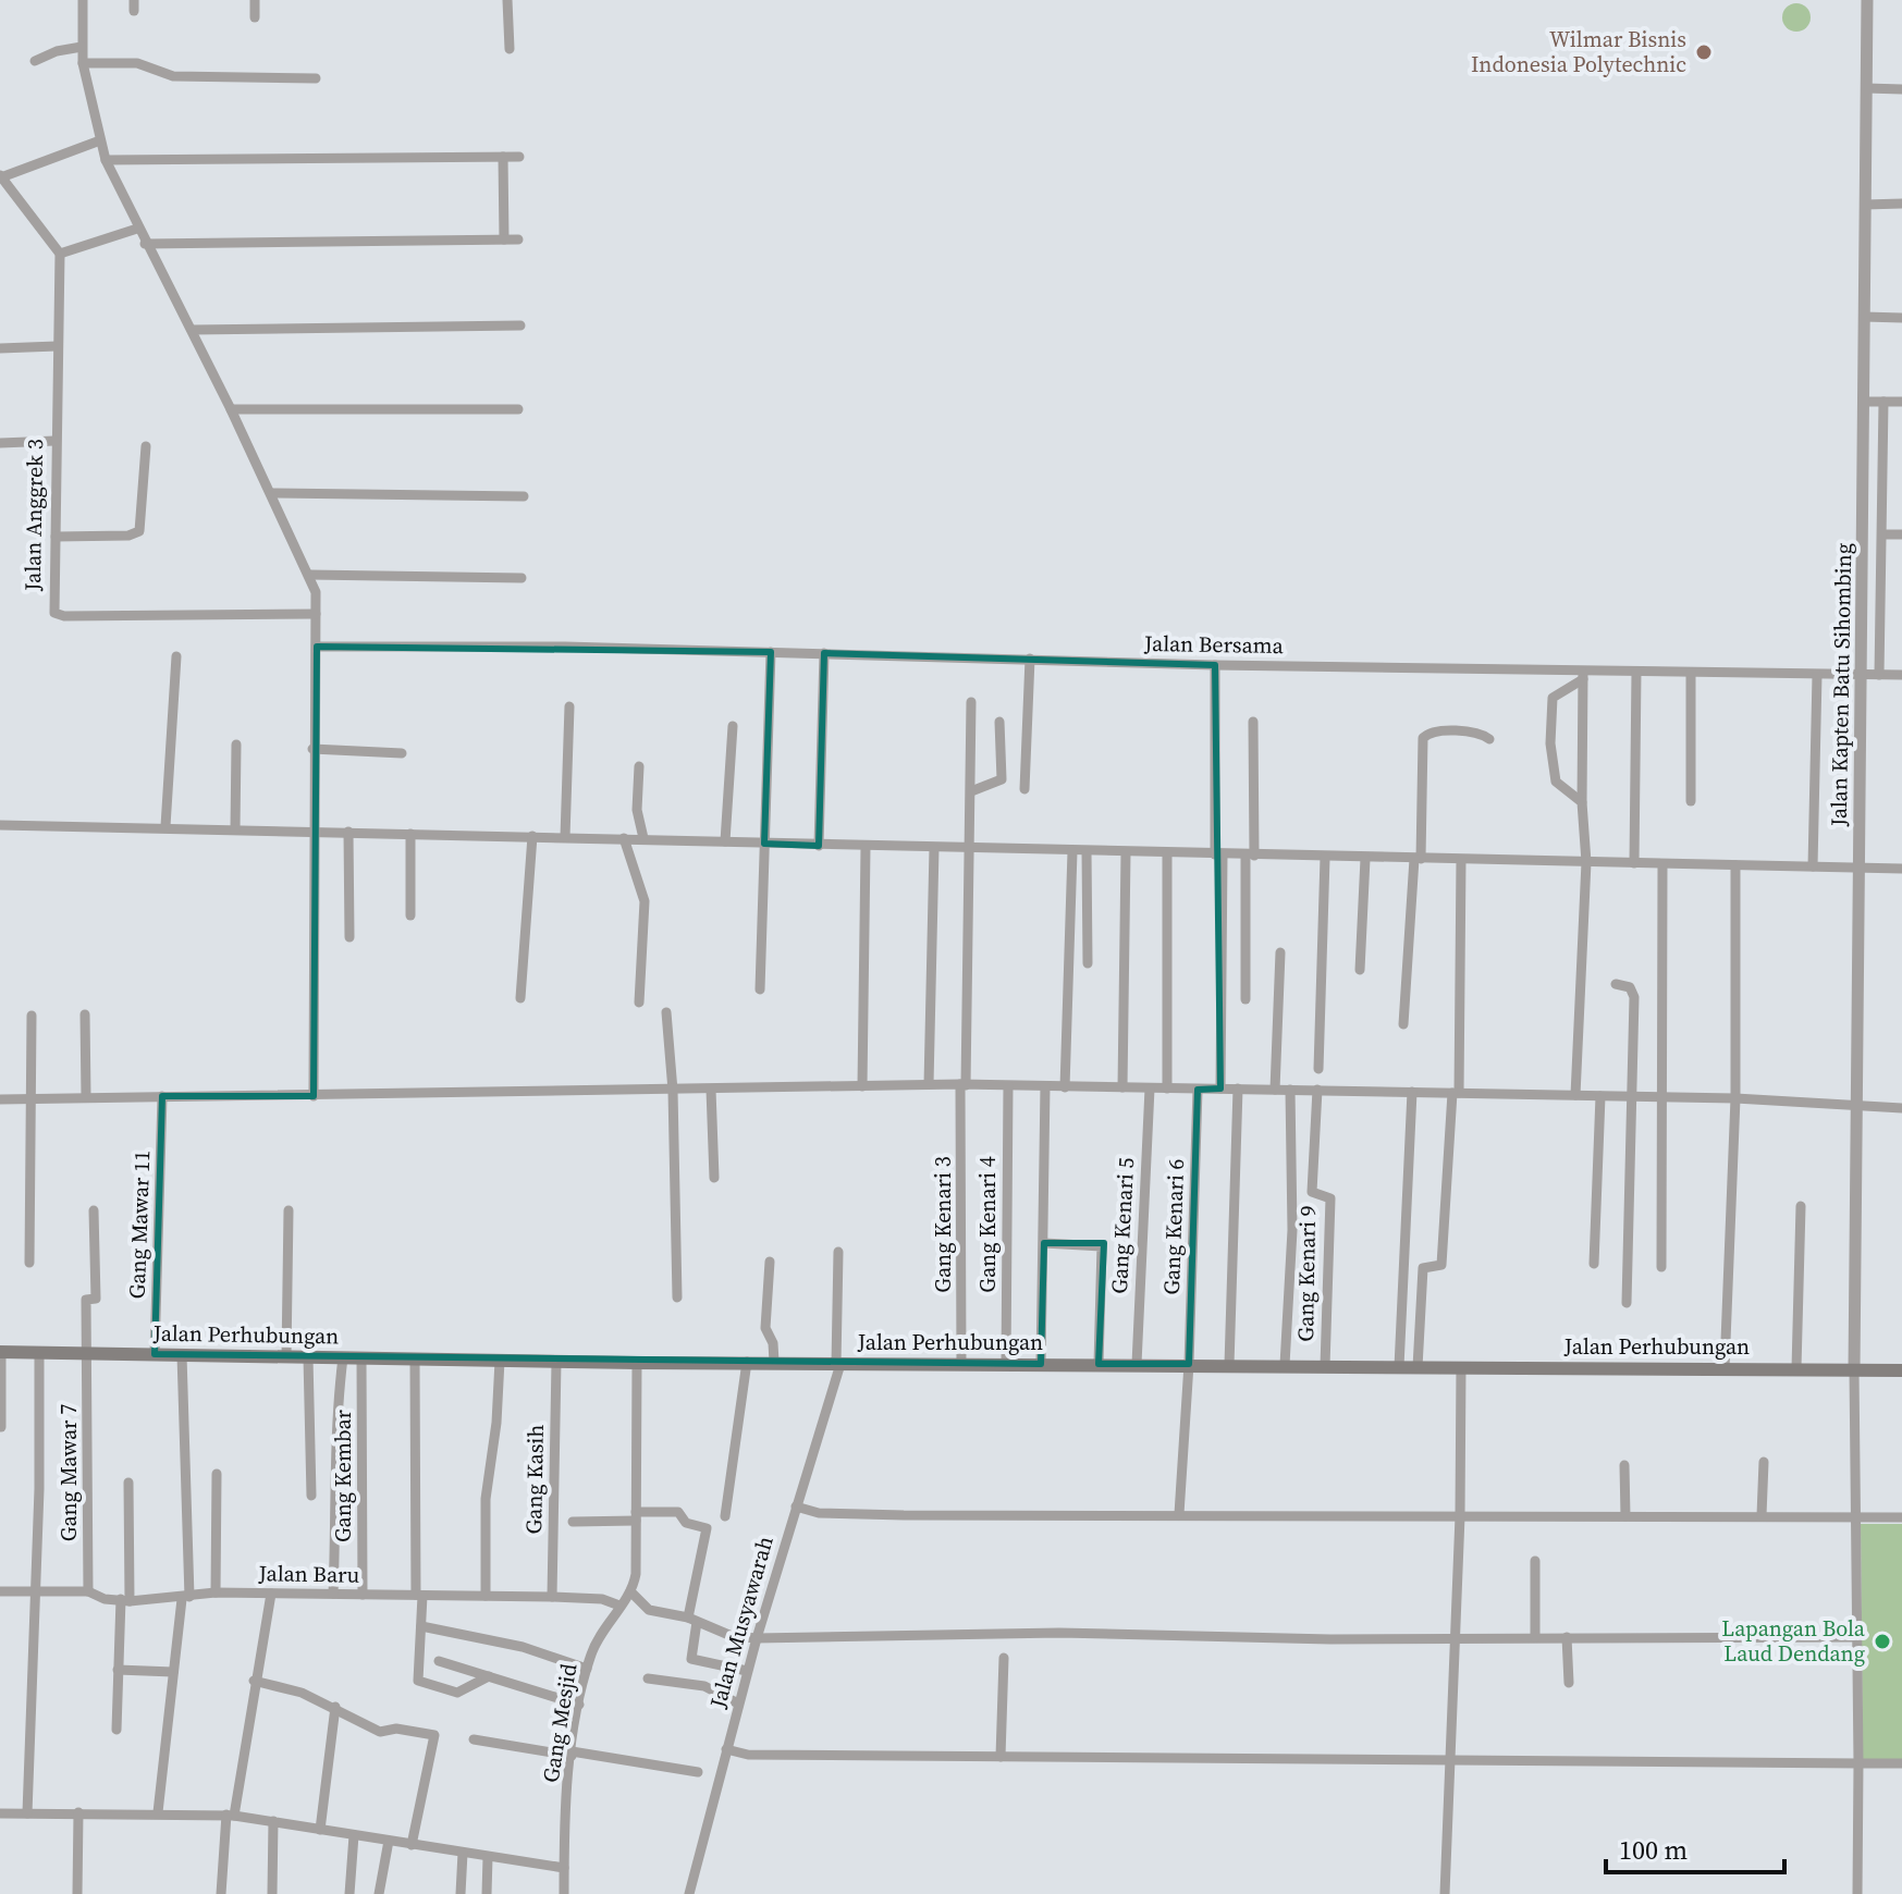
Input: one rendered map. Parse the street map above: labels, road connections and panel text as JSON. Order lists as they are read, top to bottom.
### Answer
{
  "streets": {
    "main road": ["Jalan Perhubungan"],
    "street": [
      "Jalan Anggrek 3",
      "Jalan Bersama",
      "Jalan Kapten Batu Sihombing",
      "Gang Mawar 11",
      "Gang Kenari 3",
      "Gang Kenari 4",
      "Gang Kenari 5",
      "Gang Kenari 6",
      "Gang Kenari 9",
      "Gang Mawar 7",
      "Gang Kembar",
      "Gang Kasih",
      "Jalan Baru",
      "Jalan Musyawarah",
      "Gang Mesjid"
    ]
  },
  "crossings": [
    ["Jalan Bersama", "Jalan Kapten Batu Sihombing"],
    ["Jalan Kapten Batu Sihombing", "Jalan Perhubungan"],
    ["Gang Mawar 11", "Jalan Perhubungan"],
    ["Gang Kenari 3", "Jalan Perhubungan"],
    ["Gang Kenari 4", "Jalan Perhubungan"],
    ["Gang Kenari 5", "Jalan Perhubungan"],
    ["Gang Kenari 6", "Jalan Perhubungan"],
    ["Gang Kenari 9", "Jalan Perhubungan"],
    ["Jalan Perhubungan", "Gang Mawar 7"],
    ["Jalan Perhubungan", "Gang Kembar"],
    ["Jalan Perhubungan", "Gang Kasih"],
    ["Jalan Perhubungan", "Jalan Musyawarah"],
    ["Gang Mawar 7", "Jalan Baru"],
    ["Gang Kembar", "Jalan Baru"],
    ["Gang Kasih", "Jalan Baru"],
    ["Jalan Baru", "Gang Mesjid"]
  ],
  "places": ["Wilmar Bisnis Indonesia Polytechnic", "Lapangan Bola Laud Dendang"],
  "scale_bar": "100 m"
}
